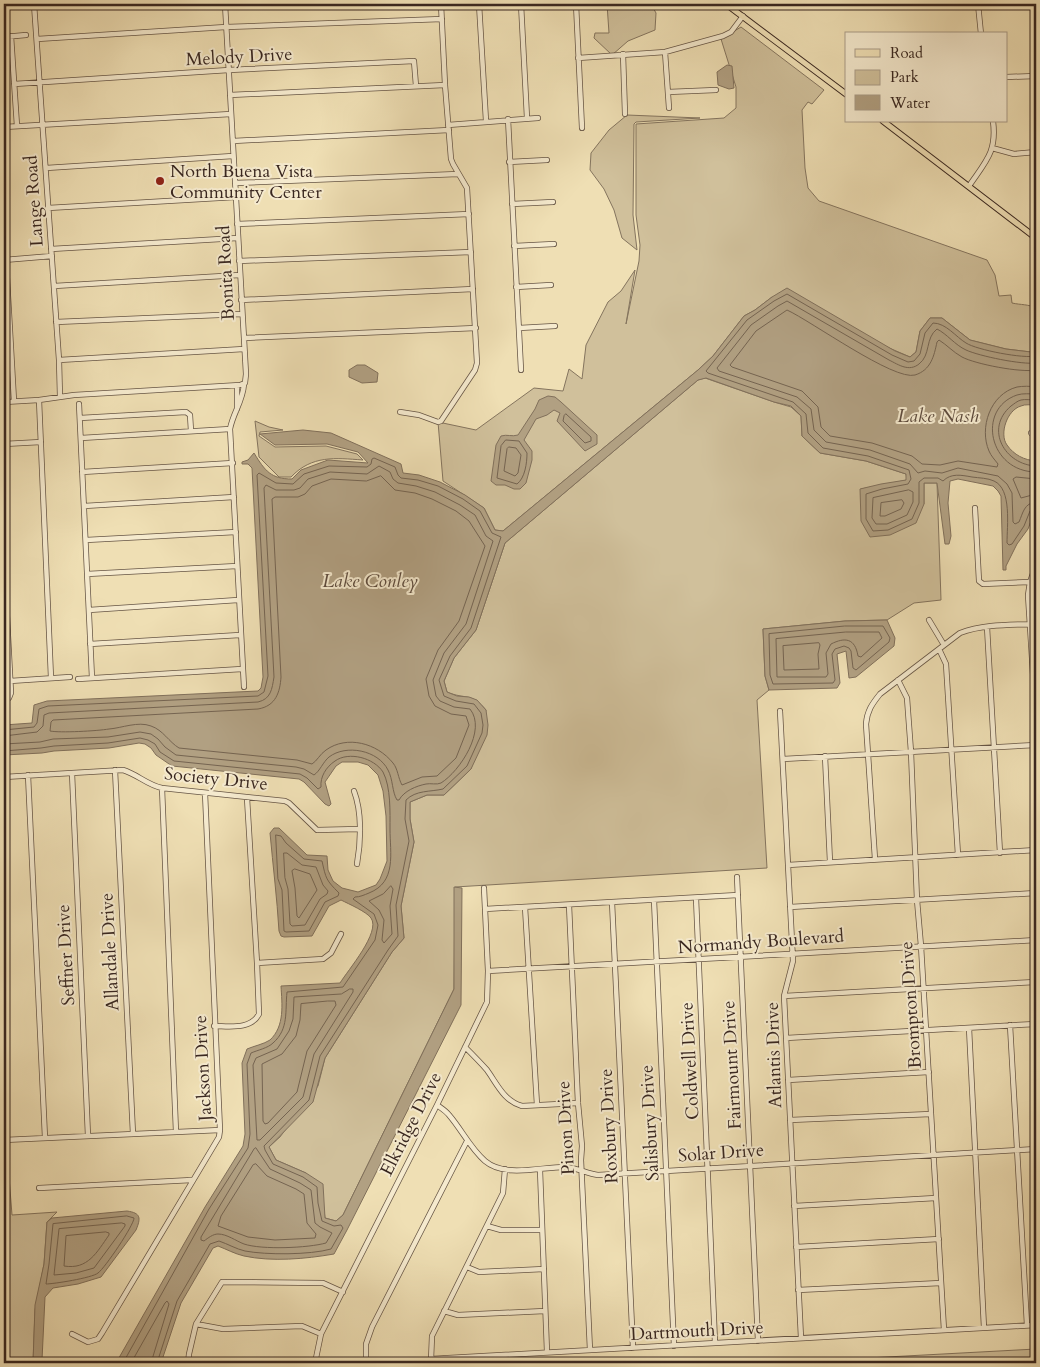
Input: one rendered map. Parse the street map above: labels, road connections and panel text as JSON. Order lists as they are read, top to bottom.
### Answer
{
  "streets": {
    "street": [
      "Melody Drive",
      "Lange Road",
      "Bonita Road",
      "Society Drive",
      "Normandy Boulevard",
      "Allandale Drive",
      "Seffner Drive",
      "Brompton Drive",
      "Atlantis Drive",
      "Coldwell Drive",
      "Fairmount Drive",
      "Jackson Drive",
      "Salisbury Drive",
      "Elkridge Drive",
      "Roxbury Drive",
      "Pinon Drive",
      "Solar Drive",
      "Dartmouth Drive"
    ]
  },
  "crossings": [
    ["Melody Drive", "Lange Road"],
    ["Melody Drive", "Bonita Road"],
    ["Society Drive", "Allandale Drive"],
    ["Society Drive", "Seffner Drive"],
    ["Society Drive", "Jackson Drive"],
    ["Normandy Boulevard", "Brompton Drive"],
    ["Normandy Boulevard", "Atlantis Drive"],
    ["Normandy Boulevard", "Coldwell Drive"],
    ["Normandy Boulevard", "Fairmount Drive"],
    ["Normandy Boulevard", "Salisbury Drive"],
    ["Normandy Boulevard", "Elkridge Drive"],
    ["Normandy Boulevard", "Roxbury Drive"],
    ["Normandy Boulevard", "Pinon Drive"],
    ["Brompton Drive", "Solar Drive"],
    ["Brompton Drive", "Dartmouth Drive"],
    ["Atlantis Drive", "Solar Drive"],
    ["Atlantis Drive", "Dartmouth Drive"],
    ["Coldwell Drive", "Solar Drive"],
    ["Coldwell Drive", "Dartmouth Drive"],
    ["Fairmount Drive", "Solar Drive"],
    ["Fairmount Drive", "Dartmouth Drive"],
    ["Salisbury Drive", "Solar Drive"],
    ["Salisbury Drive", "Dartmouth Drive"],
    ["Elkridge Drive", "Solar Drive"],
    ["Roxbury Drive", "Solar Drive"],
    ["Roxbury Drive", "Dartmouth Drive"],
    ["Pinon Drive", "Solar Drive"],
    ["Pinon Drive", "Dartmouth Drive"]
  ],
  "water": ["Lake Nash", "Lake Conley"],
  "places": ["North Buena Vista Community Center"],
  "legend": ["Road", "Park", "Water"]
}
